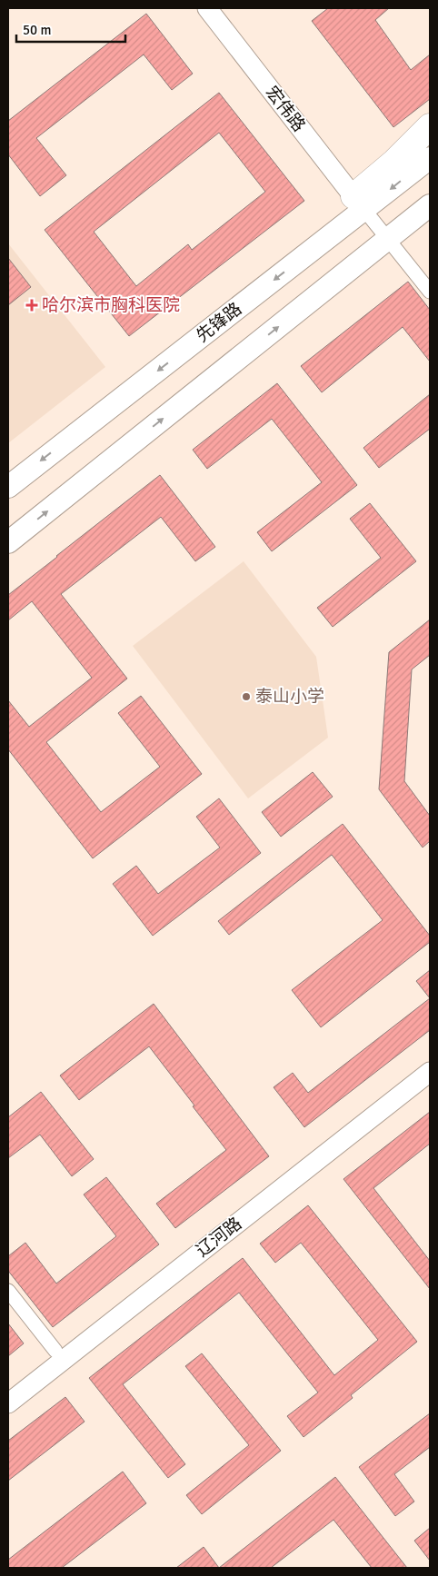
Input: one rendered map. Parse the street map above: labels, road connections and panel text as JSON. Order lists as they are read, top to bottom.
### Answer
{
  "streets": {
    "main road": ["宏伟路", "先锋路", "辽河路"]
  },
  "crossings": [
    ["宏伟路", "先锋路"]
  ],
  "places": {
    "health": ["哈尔滨市胸科医院"],
    "other": ["泰山小学"]
  },
  "scale_bar": "50 m"
}
